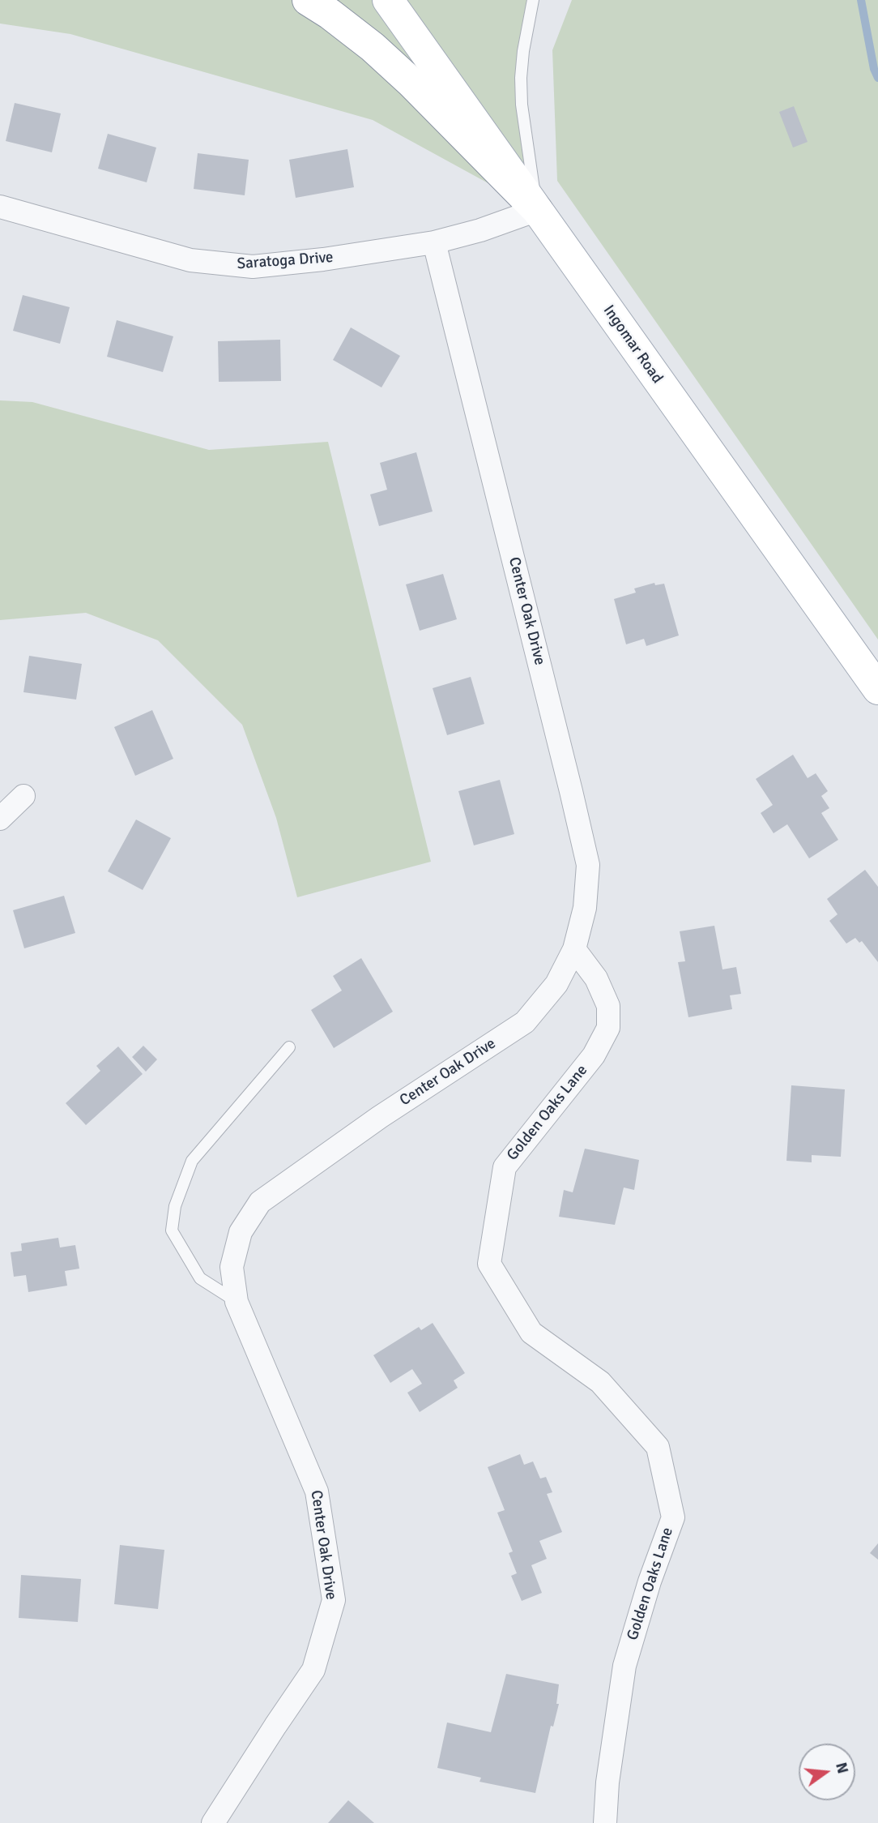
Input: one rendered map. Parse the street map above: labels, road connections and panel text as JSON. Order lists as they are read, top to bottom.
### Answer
{
  "streets": {
    "main road": ["Ingomar Road"],
    "street": ["Saratoga Drive", "Center Oak Drive", "Golden Oaks Lane"]
  },
  "crossings": [
    ["Saratoga Drive", "Ingomar Road"],
    ["Saratoga Drive", "Center Oak Drive"],
    ["Center Oak Drive", "Golden Oaks Lane"]
  ],
  "north": "right"
}
